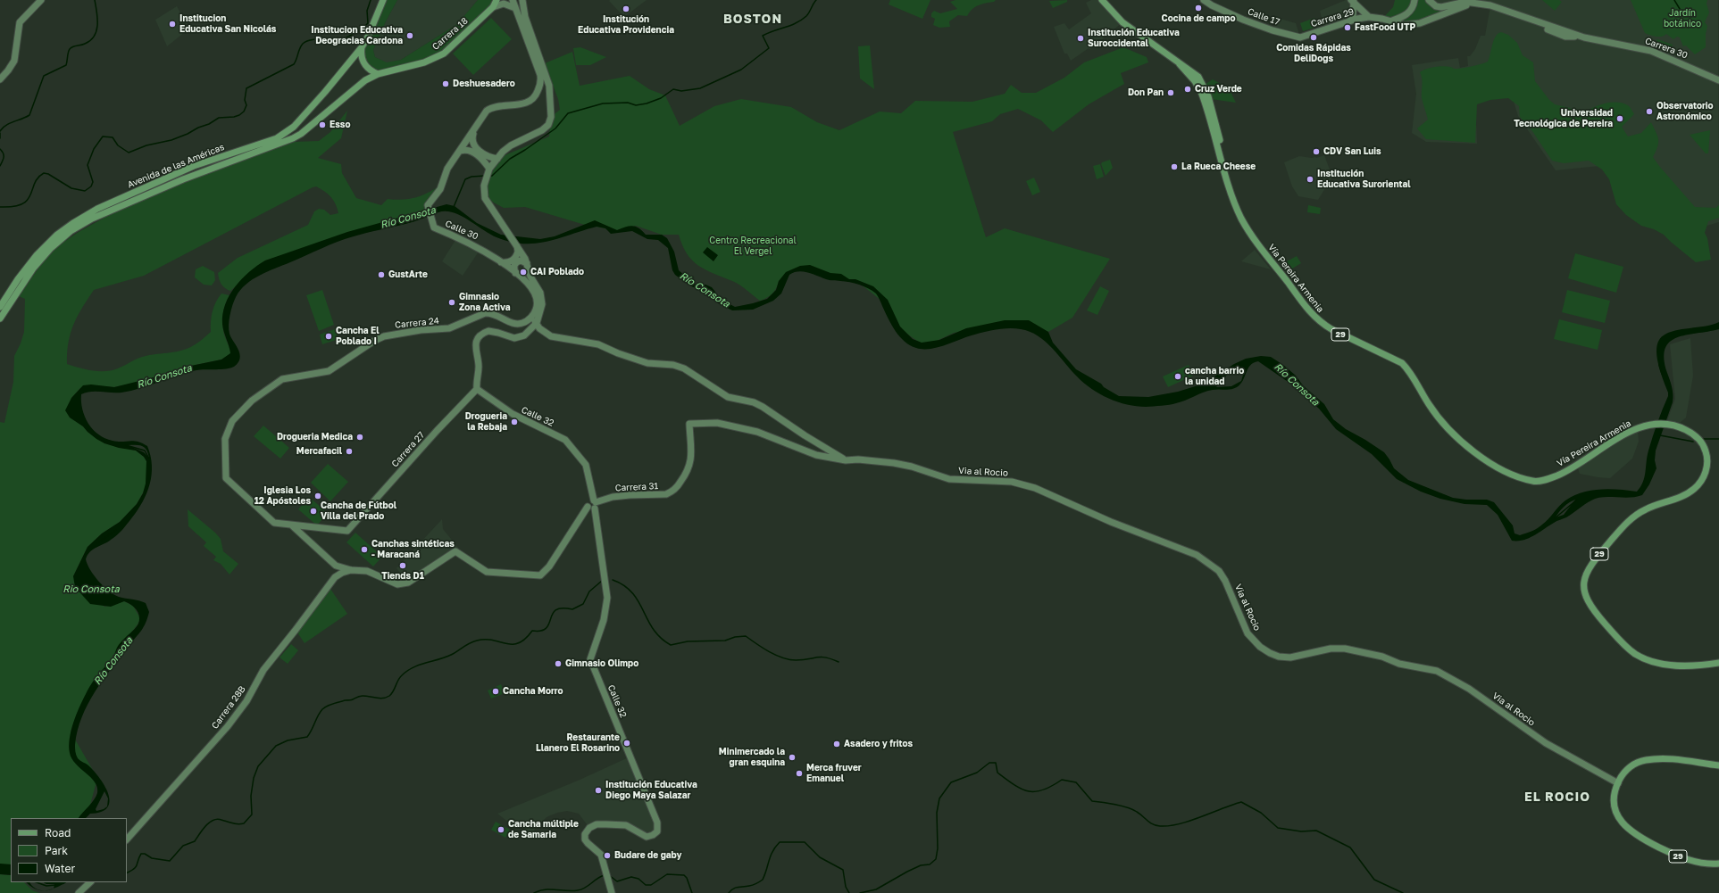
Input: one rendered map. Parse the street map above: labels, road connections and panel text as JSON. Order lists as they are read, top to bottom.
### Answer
{
  "streets": {
    "main road": [
      "Calle 17",
      "Carrera 29",
      "Carrera 18",
      "Carrera 30",
      "Avenida de las Américas",
      "Calle 30",
      "Vía Pereira Armenia",
      "Carrera 24",
      "29",
      "Calle 32",
      "Carrera 27",
      "Via al Rocio",
      "Carrera 31",
      "Carrera 28B"
    ]
  },
  "crossings": [
    ["Calle 17", "Carrera 29"],
    ["Carrera 29", "Carrera 30"],
    ["Carrera 18", "Avenida de las Américas"],
    ["Carrera 24", "Carrera 27"],
    ["29", "Via al Rocio"],
    ["Calle 32", "Carrera 27"],
    ["Calle 32", "Carrera 31"],
    ["Via al Rocio", "Carrera 31"]
  ],
  "districts": ["BOSTON", "EL ROCIO"],
  "water": ["Río Consota", "Rio Consota"],
  "parks": ["Jardín botánico", "Centro Recreacional El Vergel"],
  "places": [
    "Cocina de campo",
    "Institución Educativa Providencia",
    "Institucion Educativa San Nicolás",
    "FastFood UTP",
    "Institucion Educativa Deogracias Cardona",
    "Comidas Rápidas DeliDogs",
    "Institución Educativa Suroccidental",
    "Deshuesadero",
    "Cruz Verde",
    "Don Pan",
    "Observatorio Astronómico",
    "Universidad Tecnológica de Pereira",
    "Esso",
    "CDV San Luis",
    "La Rueca Cheese",
    "Institución Educativa Suroriental",
    "CAI Poblado",
    "GustArte",
    "Gimnasio Zona Activa",
    "Cancha El Poblado I",
    "cancha barrio la unidad",
    "Drogueria la Rebaja",
    "Drogueria Medica",
    "Mercafacil",
    "Iglesia Los 12 Apóstoles",
    "Cancha de Fútbol Villa del Prado",
    "Canchas sintéticas - Maracaná",
    "Tiends D1",
    "Gimnasio Olimpo",
    "Cancha Morro",
    "Restaurante Llanero El Rosarino",
    "Asadero y fritos",
    "Minimercado la gran esquina",
    "Merca fruver Emanuel",
    "Institución Educativa Diego Maya Salazar",
    "Cancha múltiple de Samaria",
    "Budare de gaby"
  ],
  "legend": ["Road", "Park", "Water"]
}
